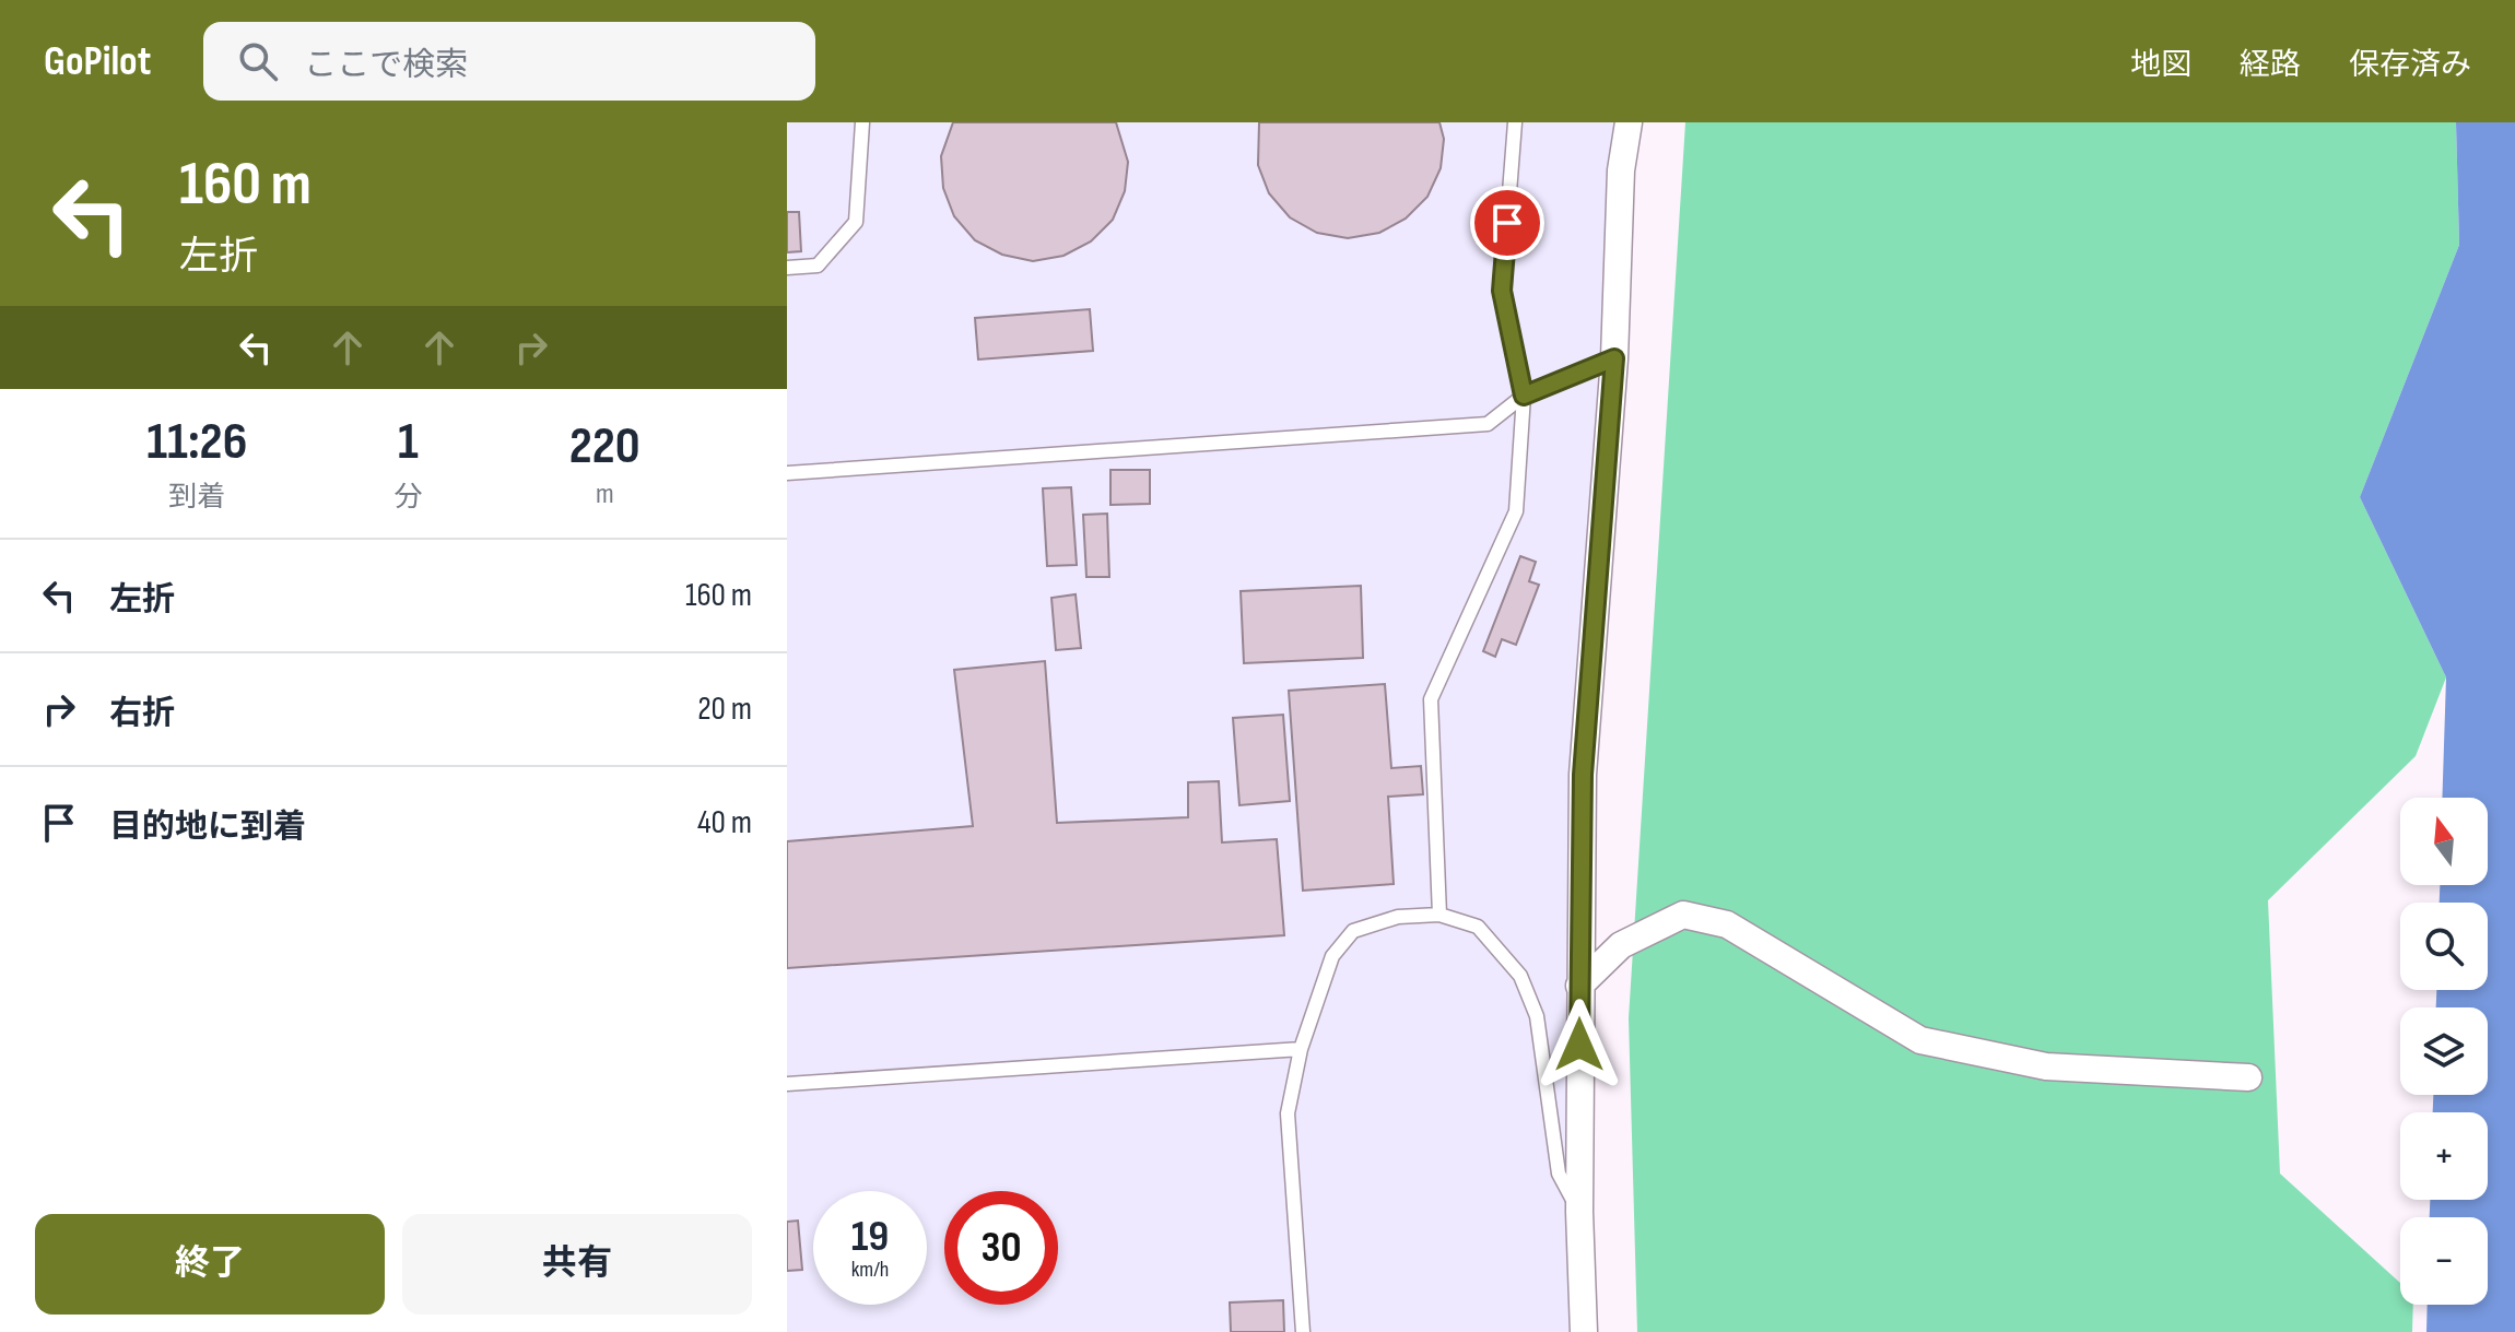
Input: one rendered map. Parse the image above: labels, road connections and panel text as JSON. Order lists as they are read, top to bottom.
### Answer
{
  "north": "top",
  "page": {
    "header": "GoPilot",
    "search": "ここで検索",
    "nav": ["地図", "経路", "保存済み"],
    "turn": ["160 m", "左折"],
    "eta": [
      "11:26",
      "到着",
      "1",
      "分",
      "220",
      "m"
    ],
    "list": [
      {
        "name": "左折",
        "value": "160 m"
      },
      {
        "name": "右折",
        "value": "20 m"
      },
      {
        "name": "目的地に到着",
        "value": "40 m"
      }
    ],
    "map_buttons": ["+", "−"],
    "speed": "19 km/h",
    "limit": "30",
    "buttons": ["終了", "共有"]
  }
}
